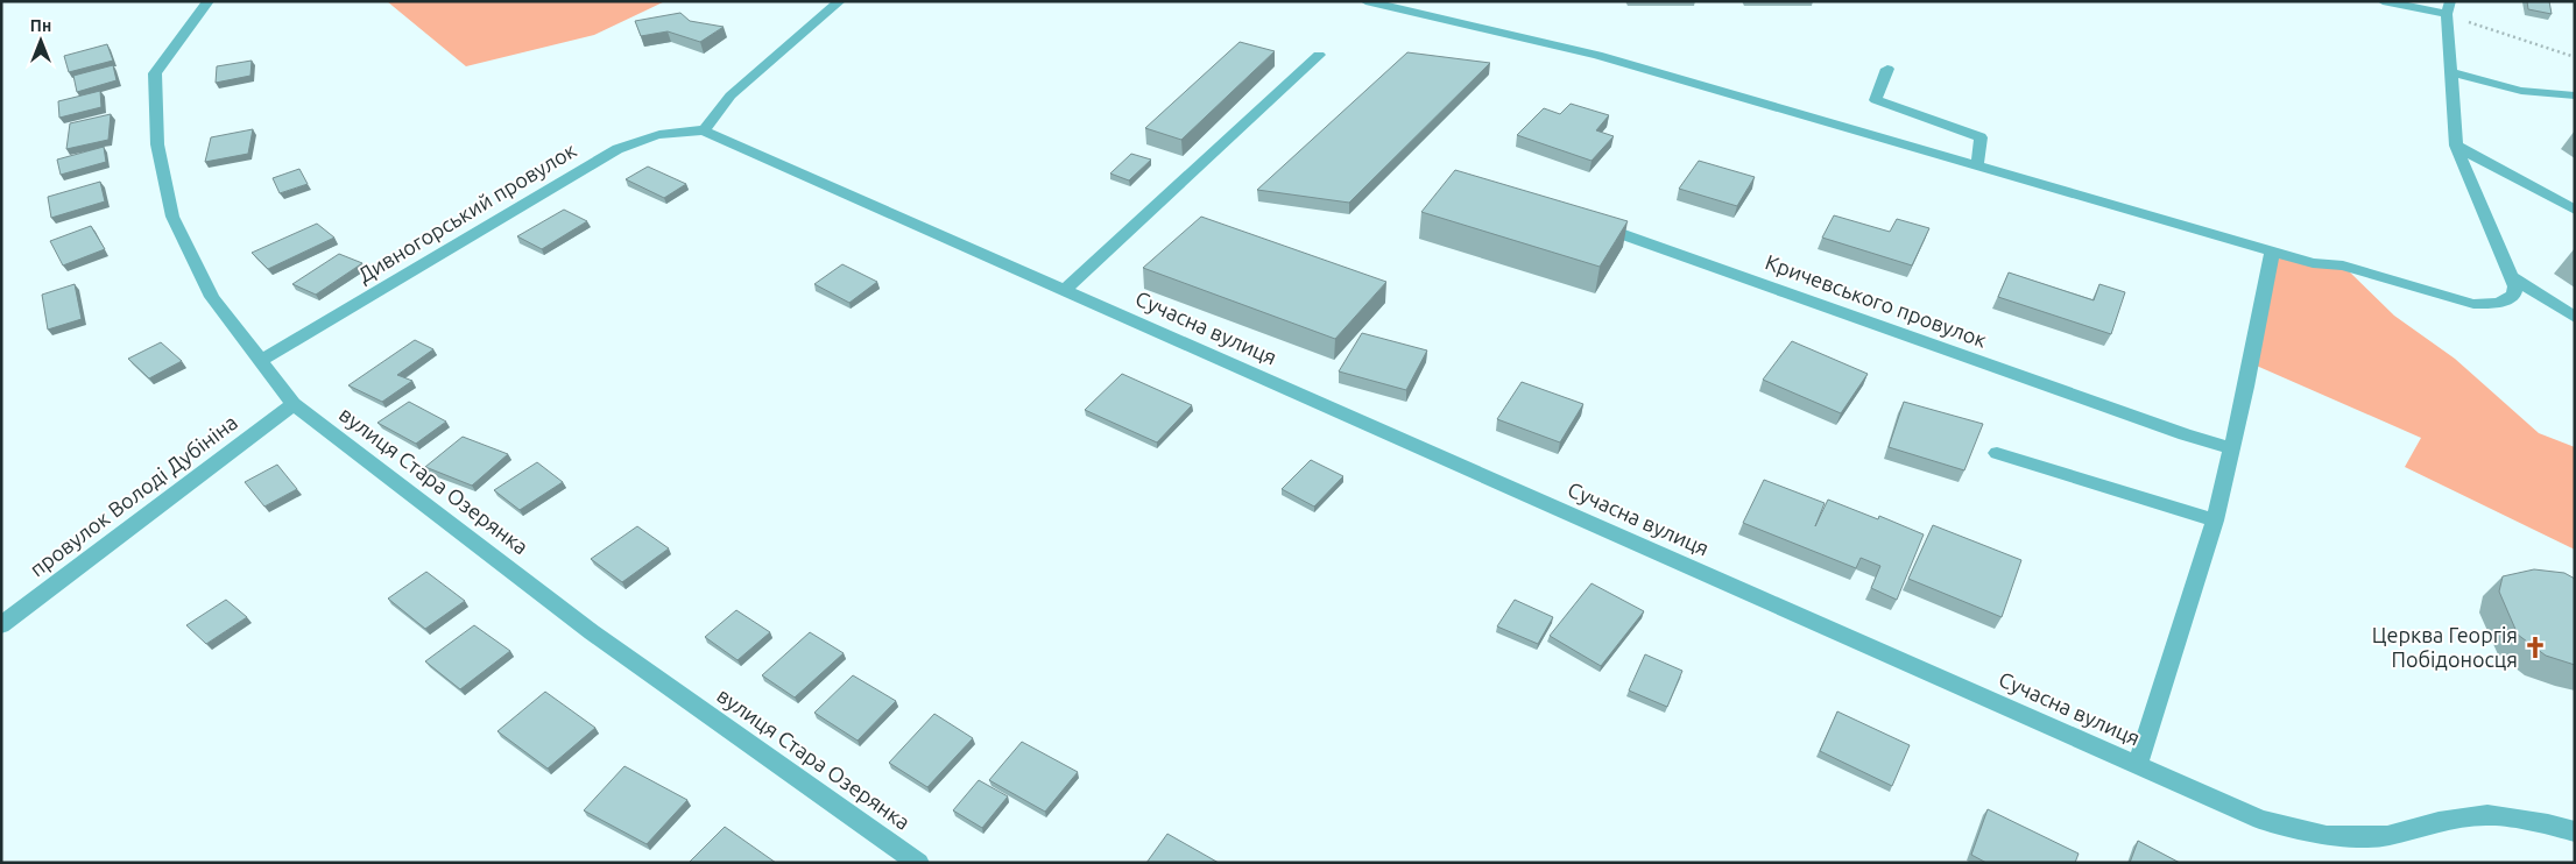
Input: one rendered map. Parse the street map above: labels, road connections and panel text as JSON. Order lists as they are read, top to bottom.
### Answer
{
  "streets": {
    "street": [
      "Дивногорський провулок",
      "Кричевського провулок",
      "Сучасна вулиця",
      "вулиця Стара Озерянка",
      "провулок Володі Дубініна"
    ]
  },
  "crossings": [
    ["Дивногорський провулок", "Сучасна вулиця"],
    ["Дивногорський провулок", "вулиця Стара Озерянка"],
    ["вулиця Стара Озерянка", "провулок Володі Дубініна"]
  ],
  "places": {
    "church": ["Церква Георгія Побідоносця"]
  },
  "north": "top"
}
